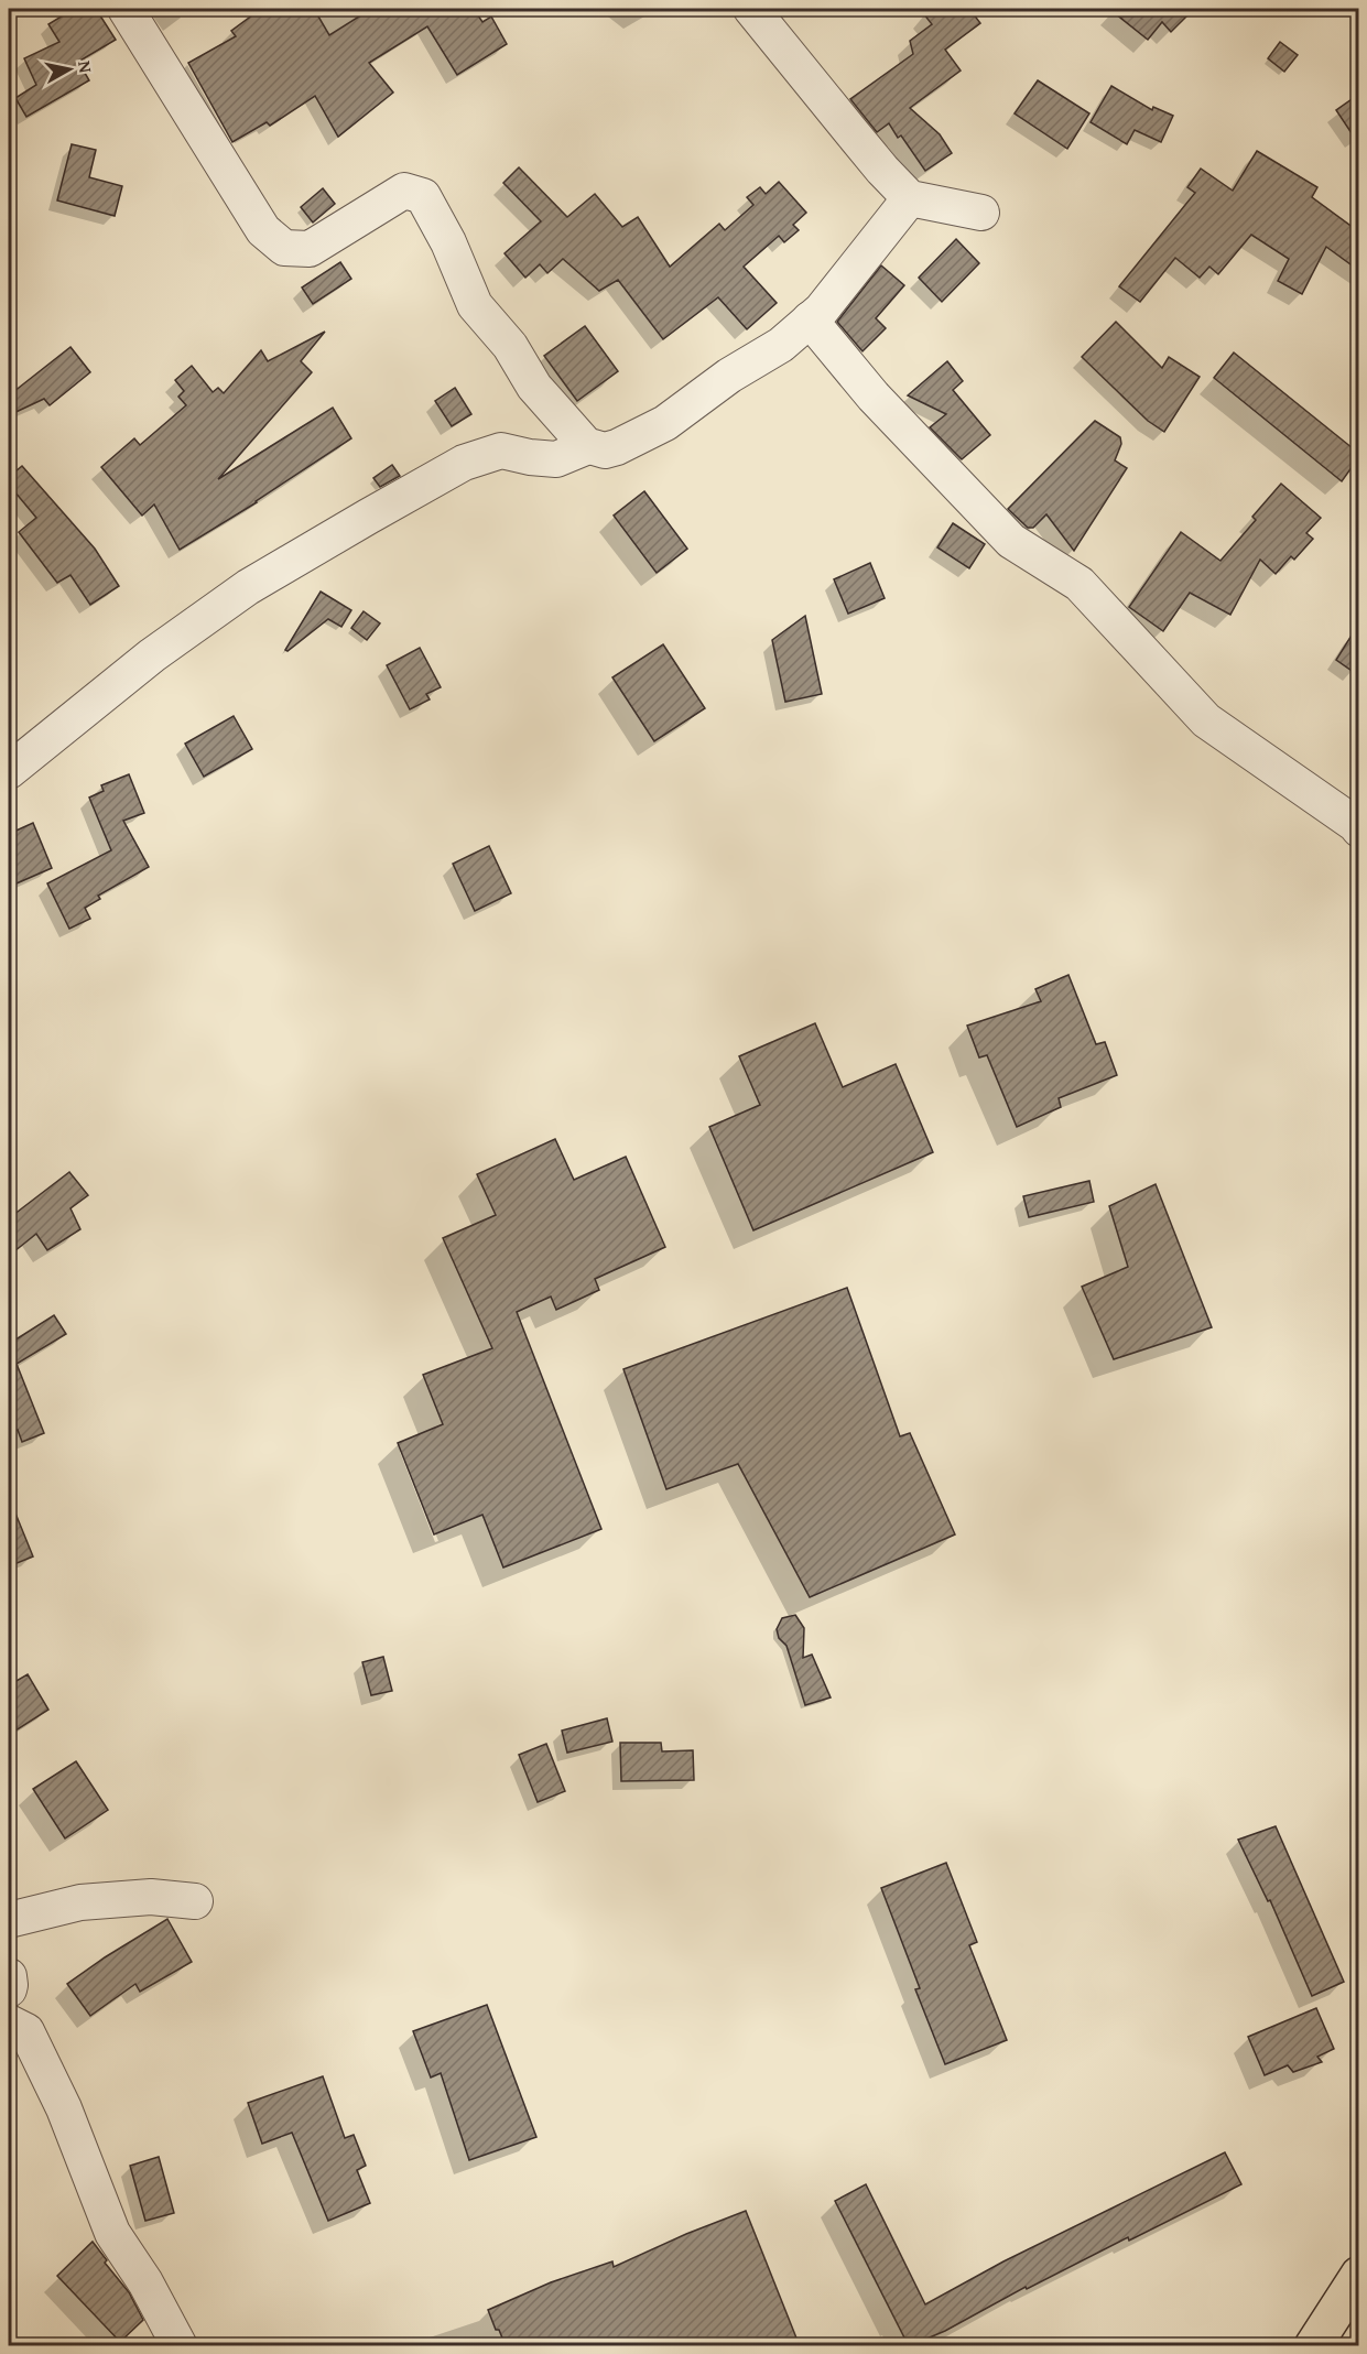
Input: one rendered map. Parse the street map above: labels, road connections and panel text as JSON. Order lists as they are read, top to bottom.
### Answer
{
  "north": "right"
}
